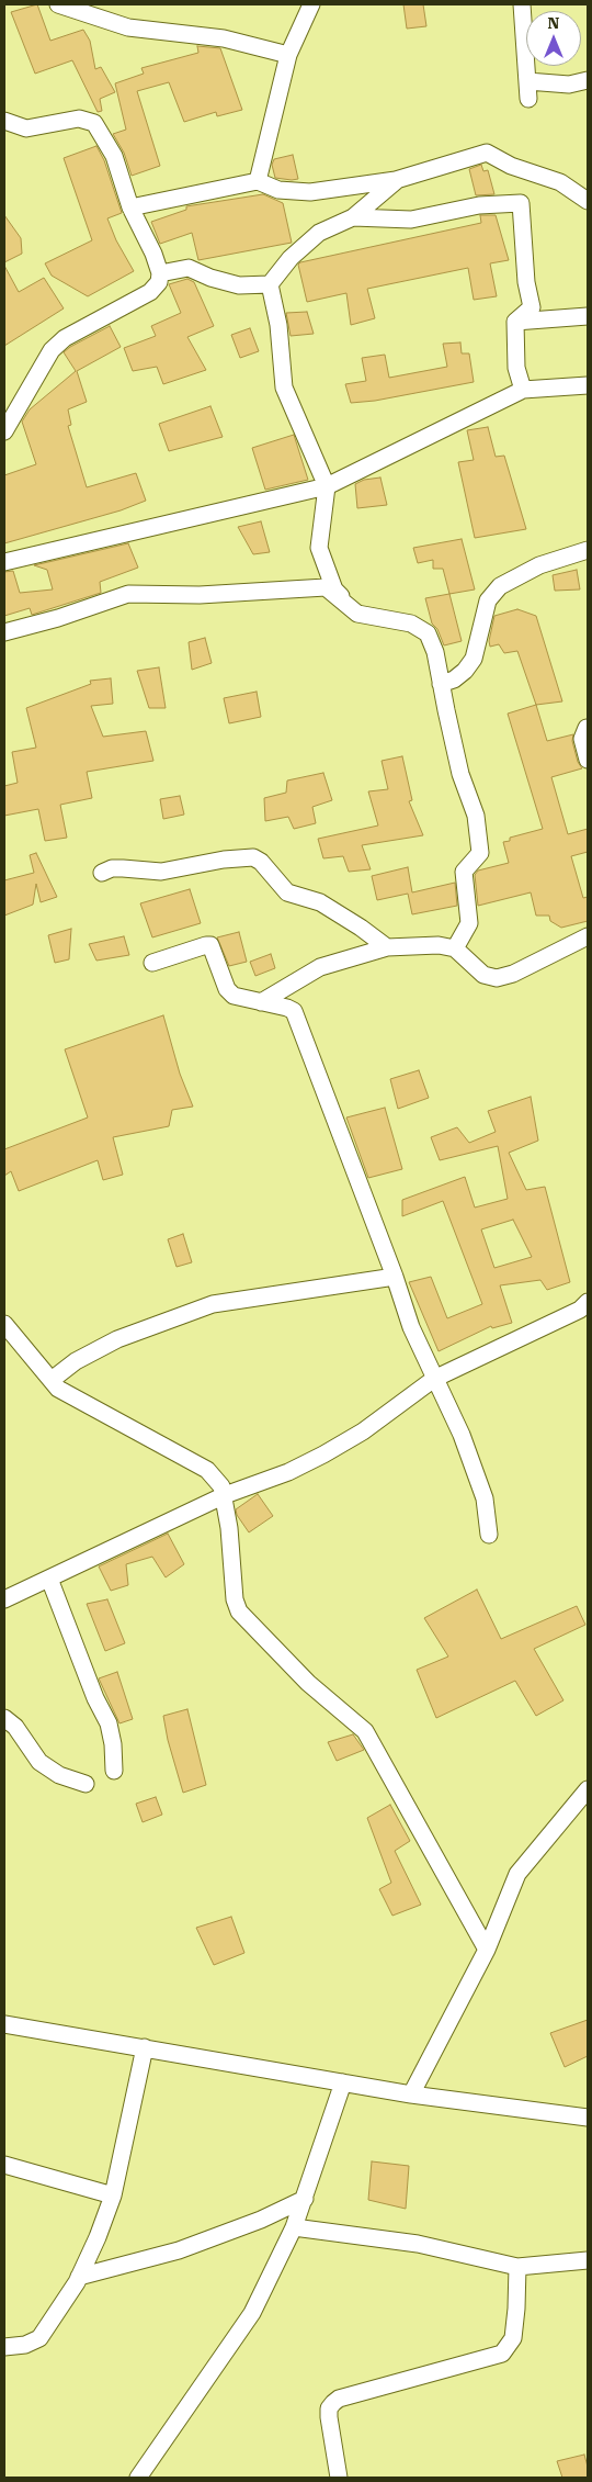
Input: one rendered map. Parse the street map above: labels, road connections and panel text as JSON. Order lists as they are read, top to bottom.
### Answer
{
  "north": "top"
}
